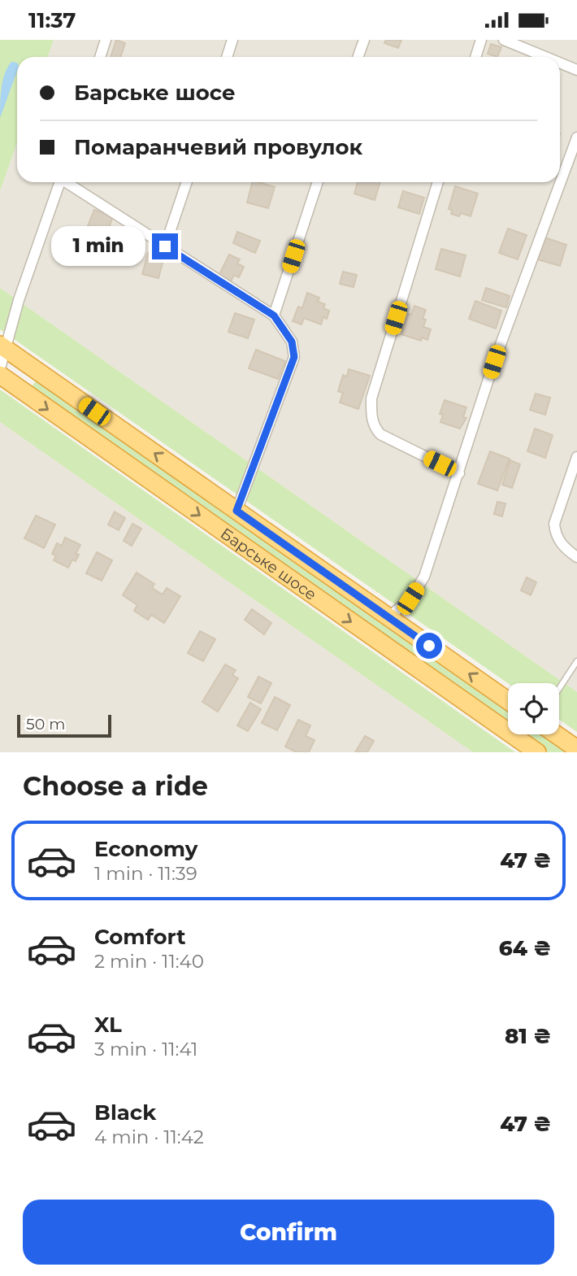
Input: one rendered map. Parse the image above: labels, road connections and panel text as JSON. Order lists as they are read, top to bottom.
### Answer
{
  "streets": {
    "highway": ["Барське шосе"]
  },
  "scale_bar": "50 m",
  "page": {
    "status": "11:37",
    "banner": ["Барське шосе", "Помаранчевий провулок"],
    "bubble": "1 min",
    "scale": "50 m",
    "heading": "Choose a ride",
    "list": [
      {
        "name": "Economy",
        "note": "1 min · 11:39",
        "value": "47 ₴"
      },
      {
        "name": "Comfort",
        "note": "2 min · 11:40",
        "value": "64 ₴"
      },
      {
        "name": "XL",
        "note": "3 min · 11:41",
        "value": "81 ₴"
      },
      {
        "name": "Black",
        "note": "4 min · 11:42",
        "value": "47 ₴"
      }
    ],
    "buttons": "Confirm"
  }
}
